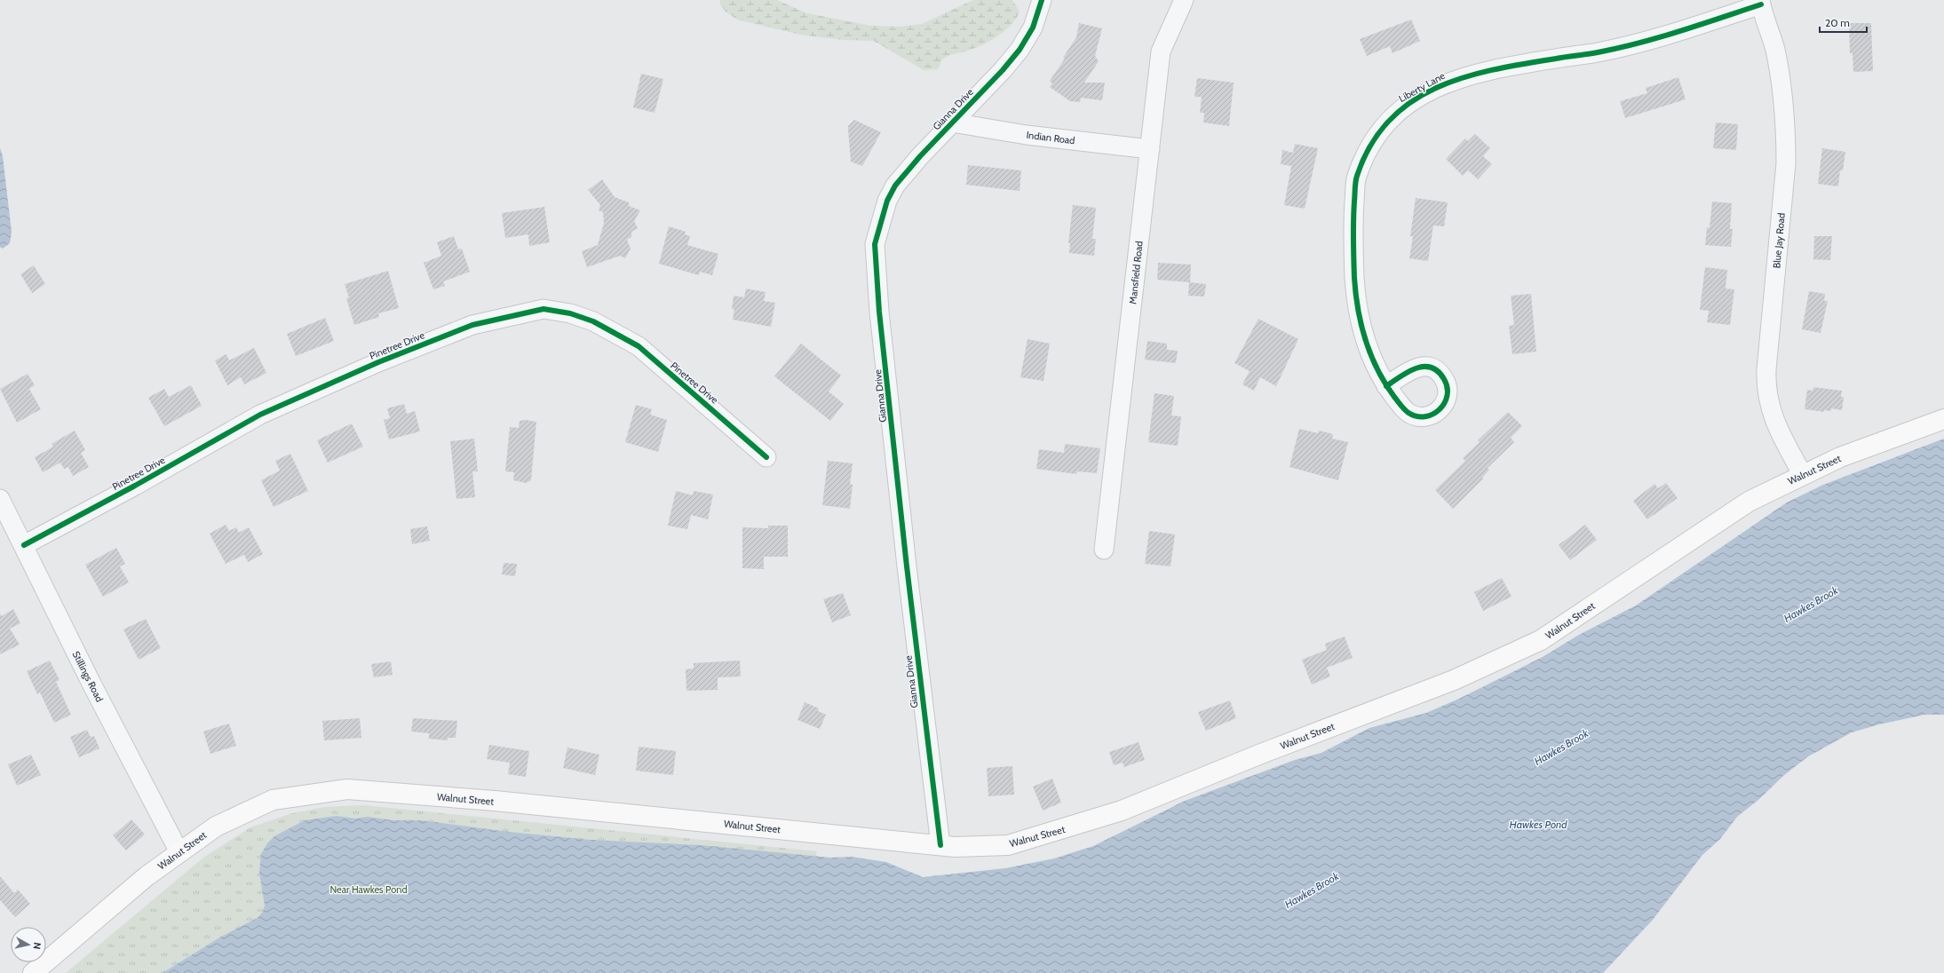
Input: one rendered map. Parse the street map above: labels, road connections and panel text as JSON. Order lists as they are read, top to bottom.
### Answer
{
  "streets": {
    "main road": ["Walnut Street"],
    "street": [
      "Liberty Lane",
      "Gianna Drive",
      "Indian Road",
      "Blue Jay Road",
      "Mansfield Road",
      "Pinetree Drive",
      "Stillings Road"
    ]
  },
  "crossings": [
    ["Liberty Lane", "Blue Jay Road"],
    ["Gianna Drive", "Indian Road"],
    ["Gianna Drive", "Walnut Street"],
    ["Indian Road", "Mansfield Road"],
    ["Blue Jay Road", "Walnut Street"],
    ["Pinetree Drive", "Stillings Road"],
    ["Walnut Street", "Stillings Road"]
  ],
  "water": ["Hawkes Brook", "Hawkes Pond"],
  "parks": ["Near Hawkes Pond"],
  "scale_bar": "20 m",
  "north": "right"
}
